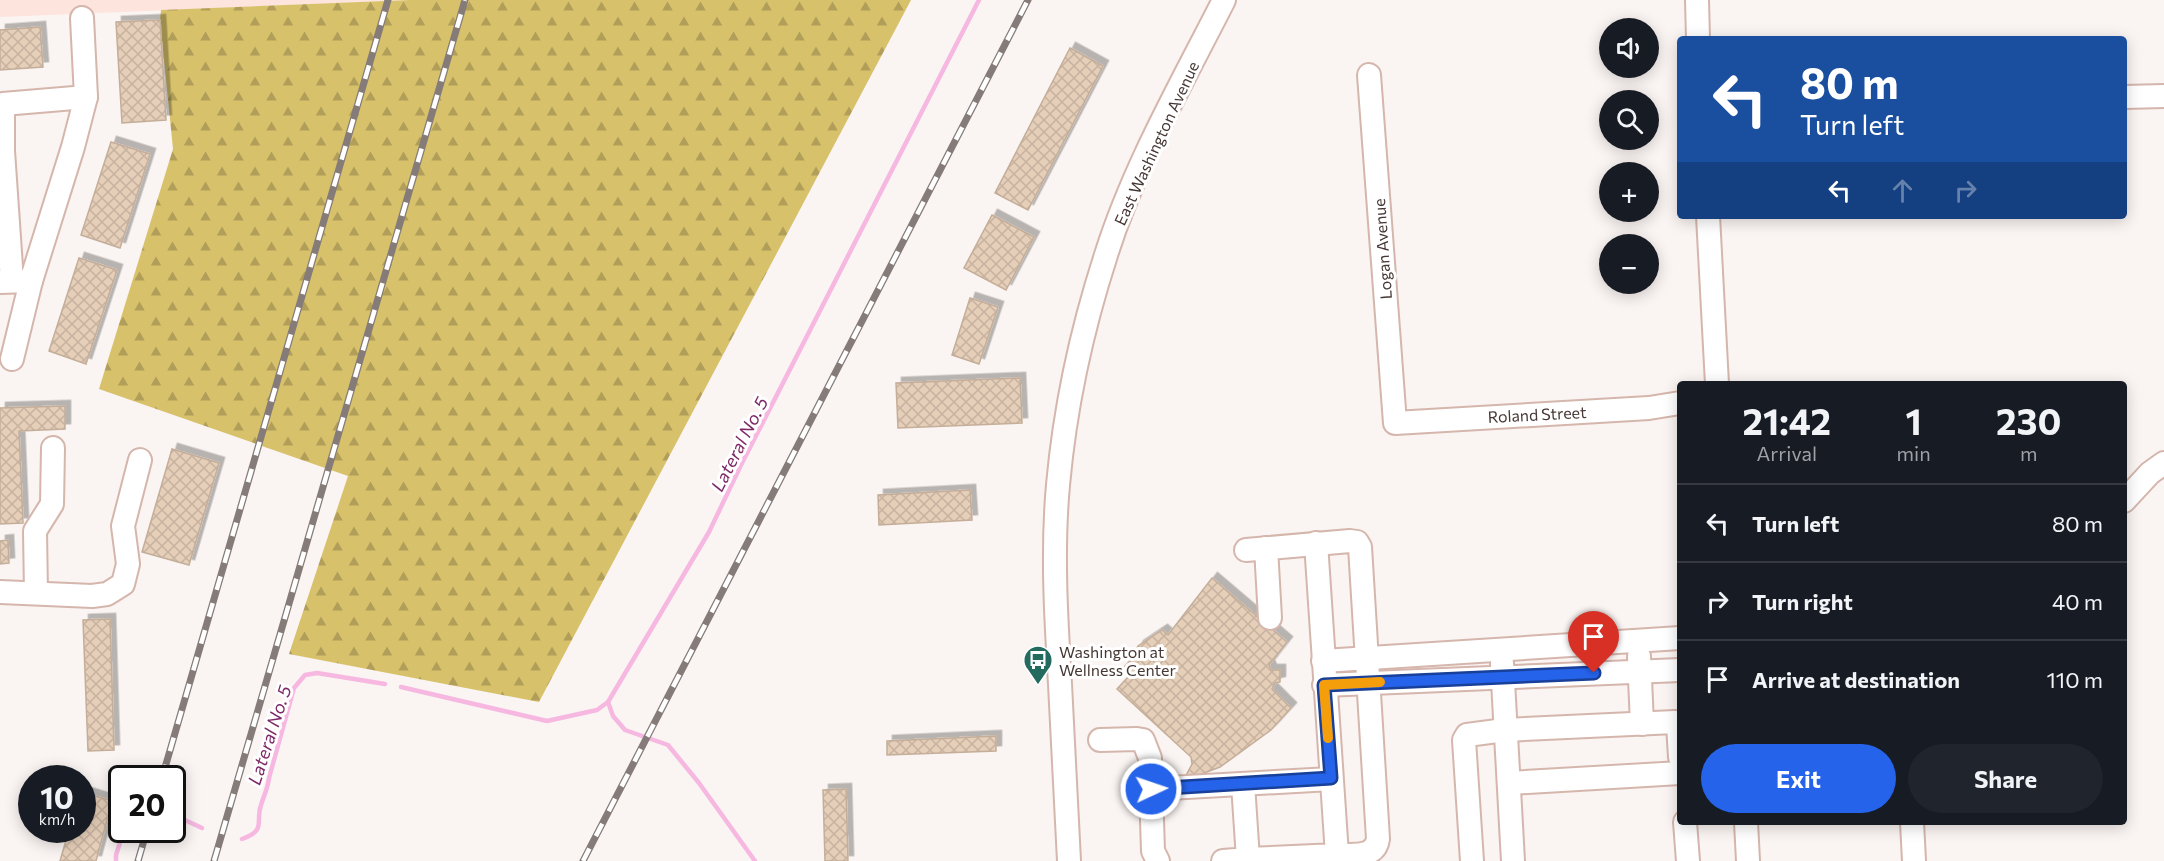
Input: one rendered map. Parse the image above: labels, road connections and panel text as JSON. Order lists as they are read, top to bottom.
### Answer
{
  "streets": {
    "street": ["East Washington Avenue", "Logan Avenue", "Roland Street"]
  },
  "crossings": [
    ["Logan Avenue", "Roland Street"]
  ],
  "water": ["Lateral No. 5"],
  "places": {
    "bus stop": ["Washington at Wellness Center"]
  },
  "page": {
    "map_buttons": ["+", "−"],
    "turn": ["80 m", "Turn left"],
    "eta": [
      "21:42",
      "Arrival",
      "1",
      "min",
      "230",
      "m"
    ],
    "list": [
      {
        "name": "Turn left",
        "value": "80 m"
      },
      {
        "name": "Turn right",
        "value": "40 m"
      },
      {
        "name": "Arrive at destination",
        "value": "110 m"
      }
    ],
    "buttons": ["Exit", "Share"],
    "speed": "10 km/h",
    "limit": "20"
  }
}
